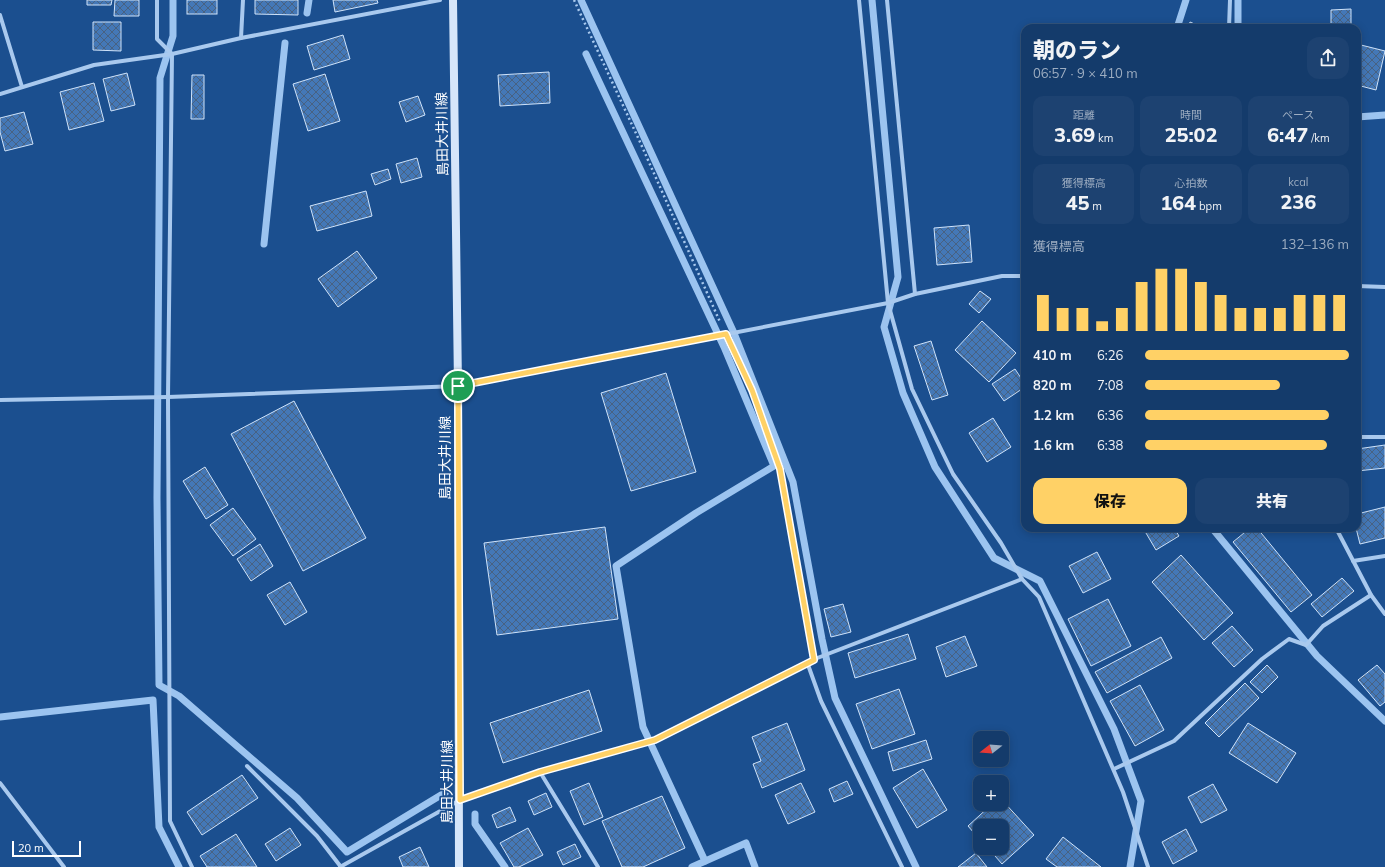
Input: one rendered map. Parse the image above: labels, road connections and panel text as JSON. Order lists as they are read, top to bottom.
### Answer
{
  "streets": {
    "main road": ["島田大井川線"]
  },
  "scale_bar": "20 m",
  "north": "left",
  "page": {
    "heading": ["朝のラン", "06:57 · 9 × 410 m"],
    "stats": [
      ["距離", "3.69 km"],
      ["時間", "25:02"],
      ["ペース", "6:47 /km"],
      ["獲得標高", "45 m"],
      ["心拍数", "164 bpm"],
      ["kcal", "236"]
    ],
    "chart": ["獲得標高", "132–136 m"],
    "list": [
      {
        "name": "410 m",
        "note": "6:26"
      },
      {
        "name": "820 m",
        "note": "7:08"
      },
      {
        "name": "1.2 km",
        "note": "6:36"
      },
      {
        "name": "1.6 km",
        "note": "6:38"
      }
    ],
    "buttons": ["保存", "共有"],
    "map_buttons": ["+", "−"],
    "scale": "20 m"
  }
}
